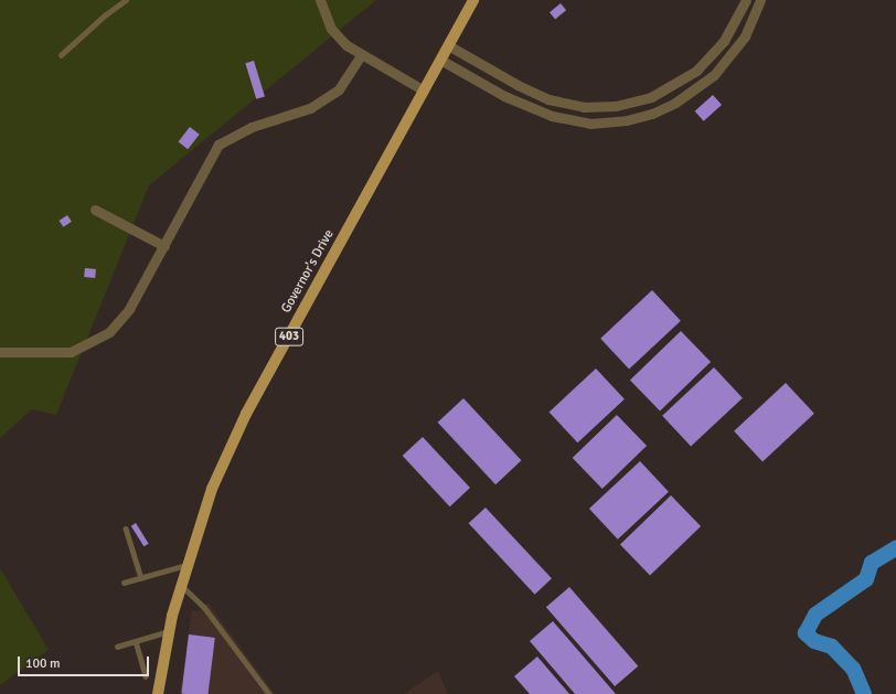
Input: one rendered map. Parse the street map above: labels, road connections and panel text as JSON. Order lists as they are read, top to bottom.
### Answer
{
  "streets": {
    "main road": ["Governor's Drive", "403"]
  },
  "scale_bar": "100 m"
}
